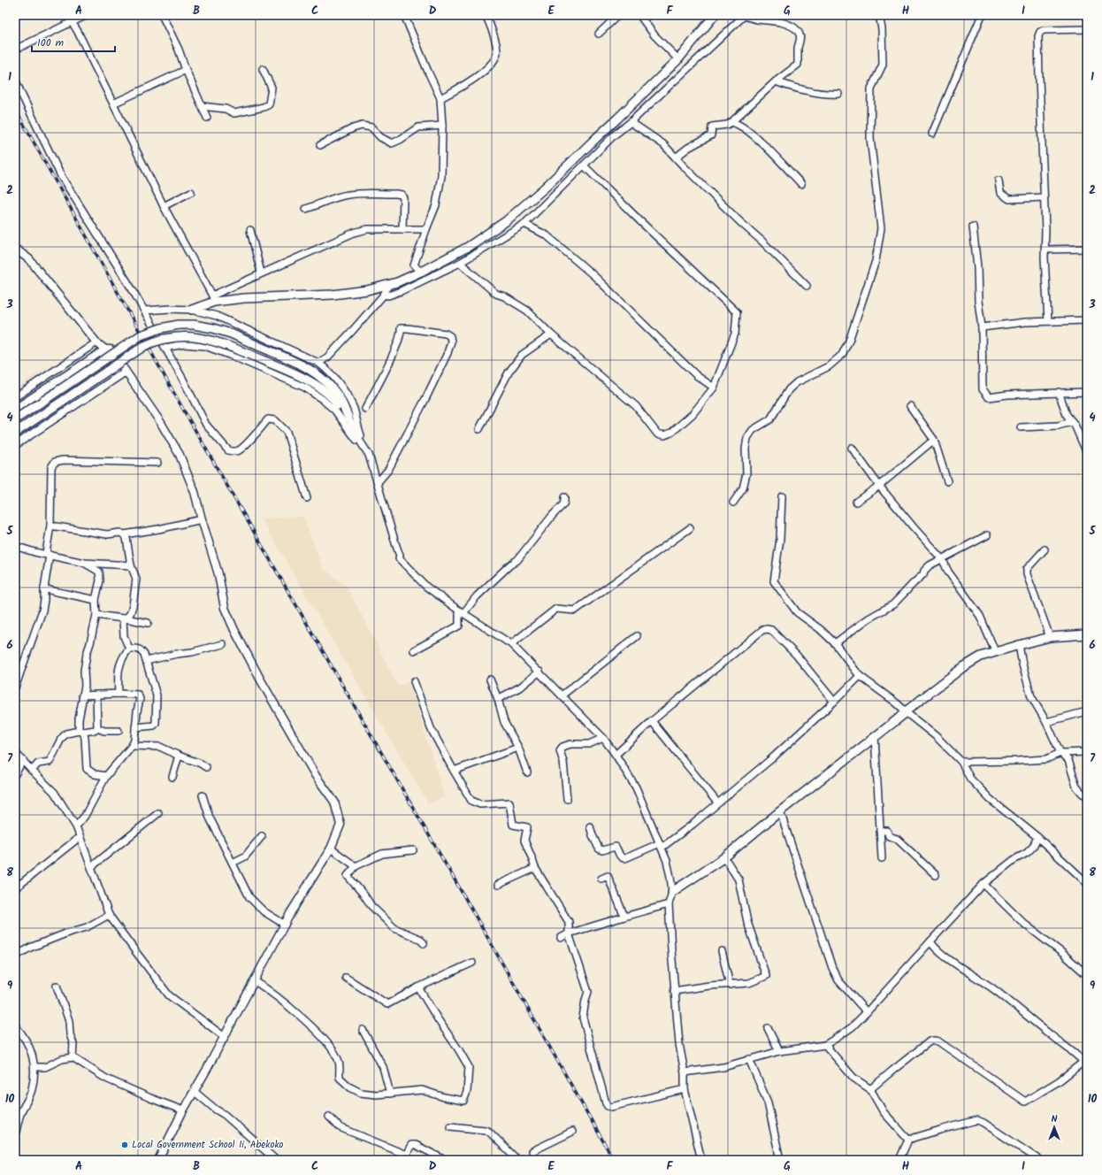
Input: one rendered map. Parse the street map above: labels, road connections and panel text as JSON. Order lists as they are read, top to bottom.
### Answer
{
  "places": ["Local Government School Ii, Abekoko"],
  "scale_bar": "100 m",
  "north": "top",
  "grid": {
    "columns": [
      "A",
      "B",
      "C",
      "D",
      "E",
      "F",
      "G",
      "H",
      "I"
    ],
    "rows": [
      "1",
      "2",
      "3",
      "4",
      "5",
      "6",
      "7",
      "8",
      "9",
      "10"
    ]
  }
}
